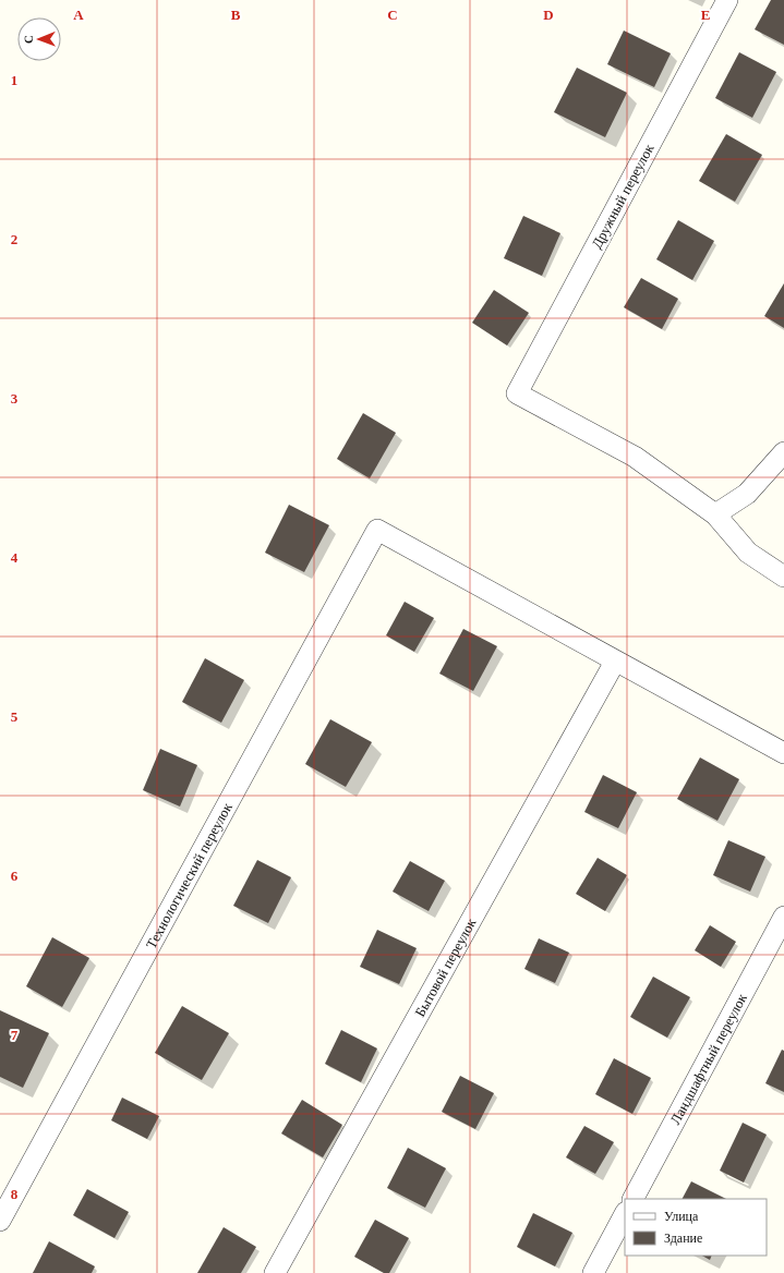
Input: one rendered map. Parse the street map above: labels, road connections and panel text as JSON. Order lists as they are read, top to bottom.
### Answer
{
  "streets": {
    "street": [
      "Дружный переулок",
      "Технологический переулок",
      "Бытовой переулок",
      "Ландшафтный переулок"
    ]
  },
  "crossings": [
    ["Технологический переулок", "Бытовой переулок"]
  ],
  "legend": ["Улица", "Здание"],
  "north": "left",
  "grid": {
    "columns": [
      "A",
      "B",
      "C",
      "D",
      "E"
    ],
    "rows": [
      "1",
      "2",
      "3",
      "4",
      "5",
      "6",
      "7",
      "8"
    ]
  }
}
